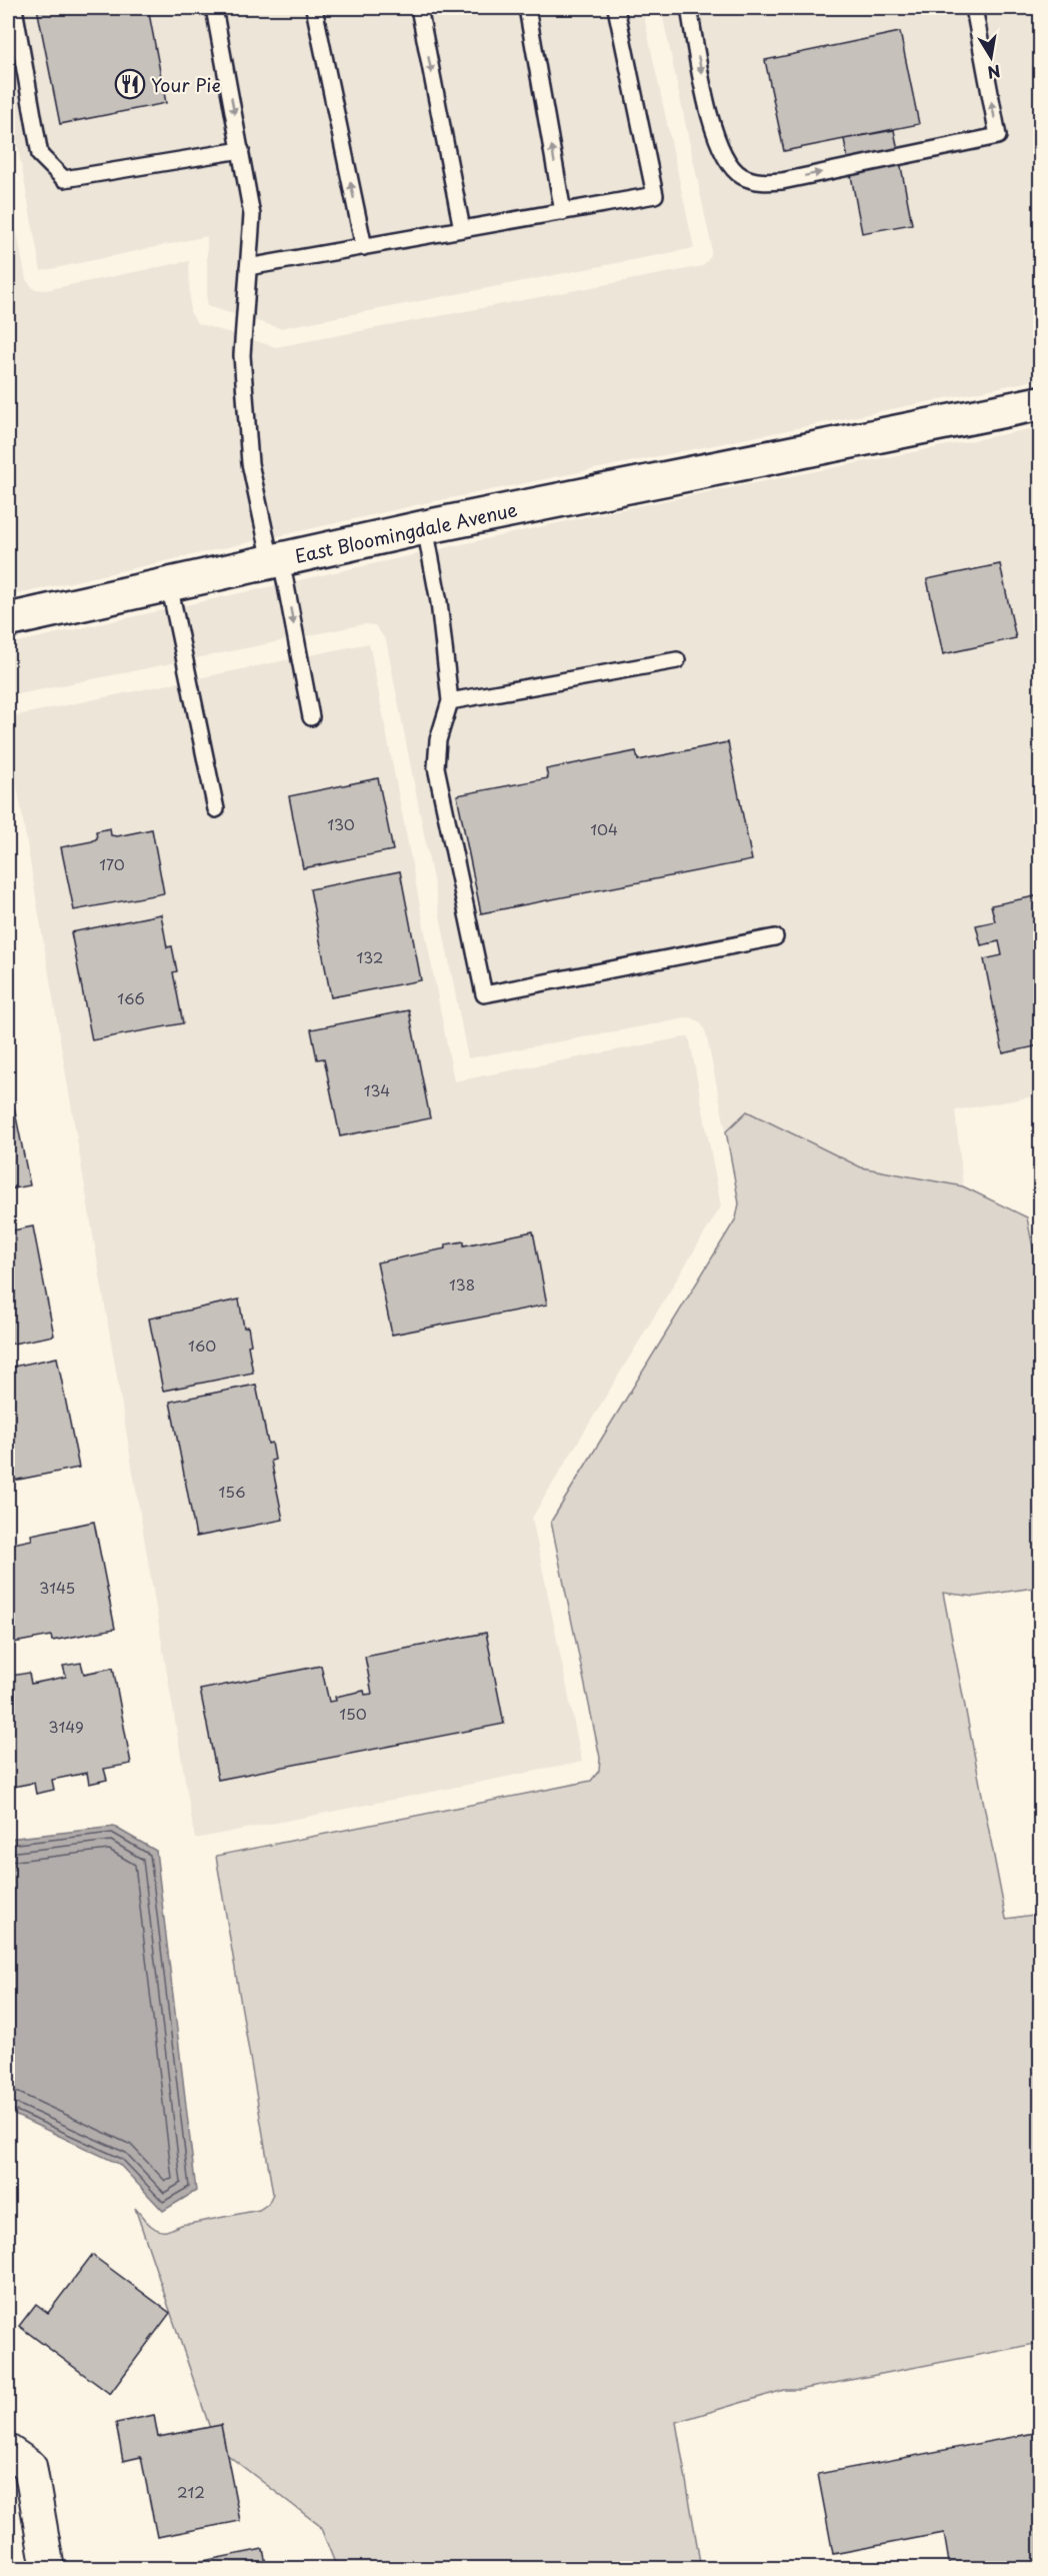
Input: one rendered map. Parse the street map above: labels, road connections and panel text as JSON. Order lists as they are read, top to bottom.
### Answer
{
  "streets": {
    "main road": ["East Bloomingdale Avenue"]
  },
  "places": {
    "restaurant": ["Your Pie"]
  },
  "house_numbers": [
    "130",
    "104",
    "170",
    "132",
    "166",
    "134",
    "138",
    "160",
    "156",
    "3145",
    "150",
    "3149",
    "212"
  ],
  "north": "bottom"
}
